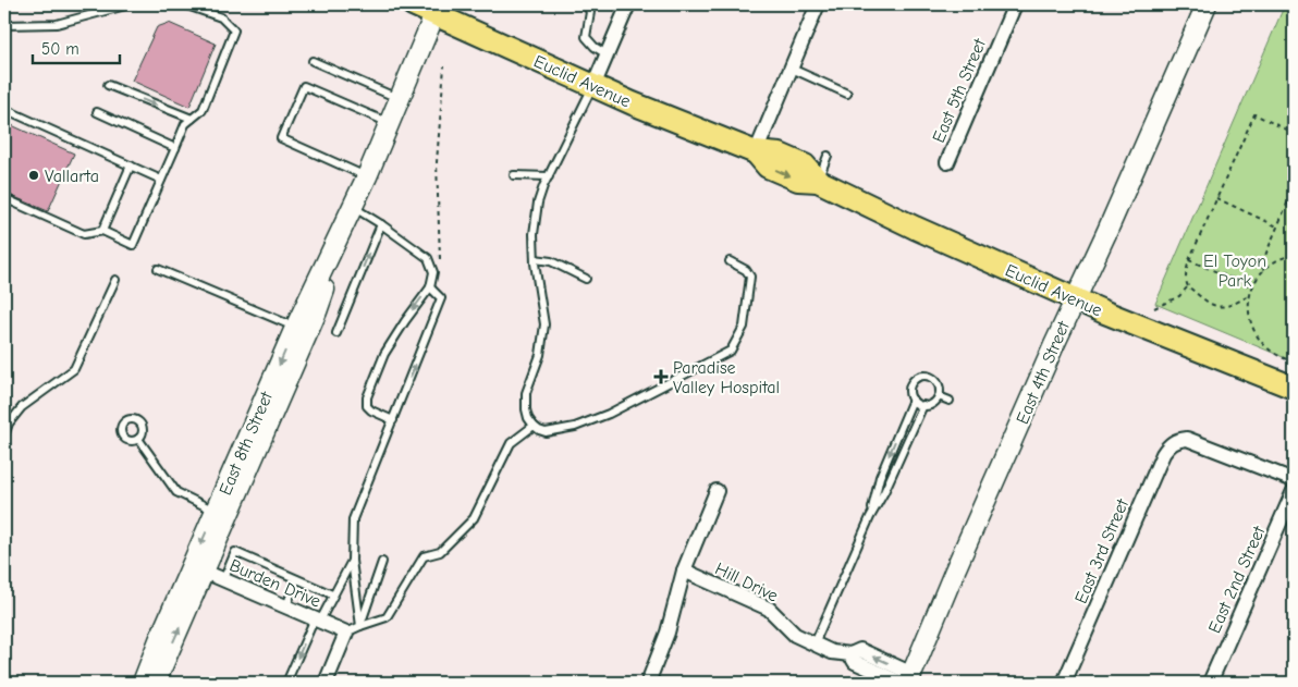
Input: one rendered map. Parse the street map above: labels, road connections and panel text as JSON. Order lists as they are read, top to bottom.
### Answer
{
  "streets": {
    "main road": ["Euclid Avenue", "East 4th Street", "East 8th Street"],
    "street": [
      "East 5th Street",
      "East 3rd Street",
      "East 2nd Street",
      "Hill Drive",
      "Burden Drive"
    ]
  },
  "crossings": [
    ["Euclid Avenue", "East 4th Street"],
    ["Euclid Avenue", "East 8th Street"],
    ["East 4th Street", "Hill Drive"],
    ["East 8th Street", "Burden Drive"]
  ],
  "parks": ["El Toyon Park"],
  "places": {
    "other": ["Vallarta"],
    "health": ["Paradise Valley Hospital"]
  },
  "scale_bar": "50 m"
}
